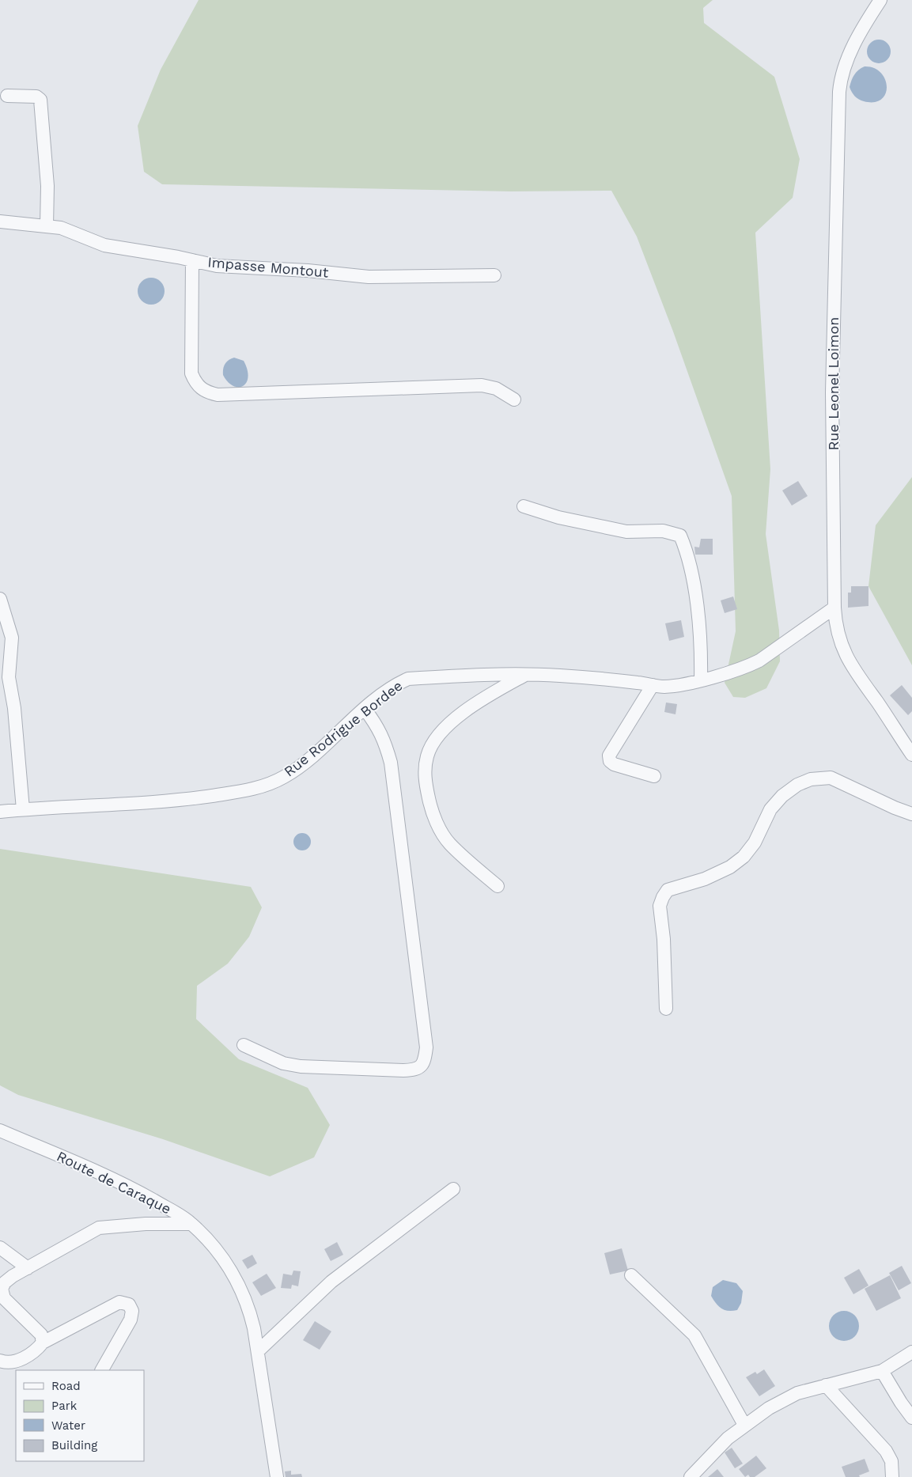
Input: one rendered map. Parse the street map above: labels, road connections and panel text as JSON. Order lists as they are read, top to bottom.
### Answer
{
  "streets": {
    "street": [
      "Impasse Montout",
      "Rue Leonel Loimon",
      "Rue Rodrigue Bordee",
      "Route de Caraque"
    ]
  },
  "crossings": [
    ["Rue Leonel Loimon", "Rue Rodrigue Bordee"]
  ],
  "legend": [
    "Road",
    "Park",
    "Water",
    "Building"
  ]
}
